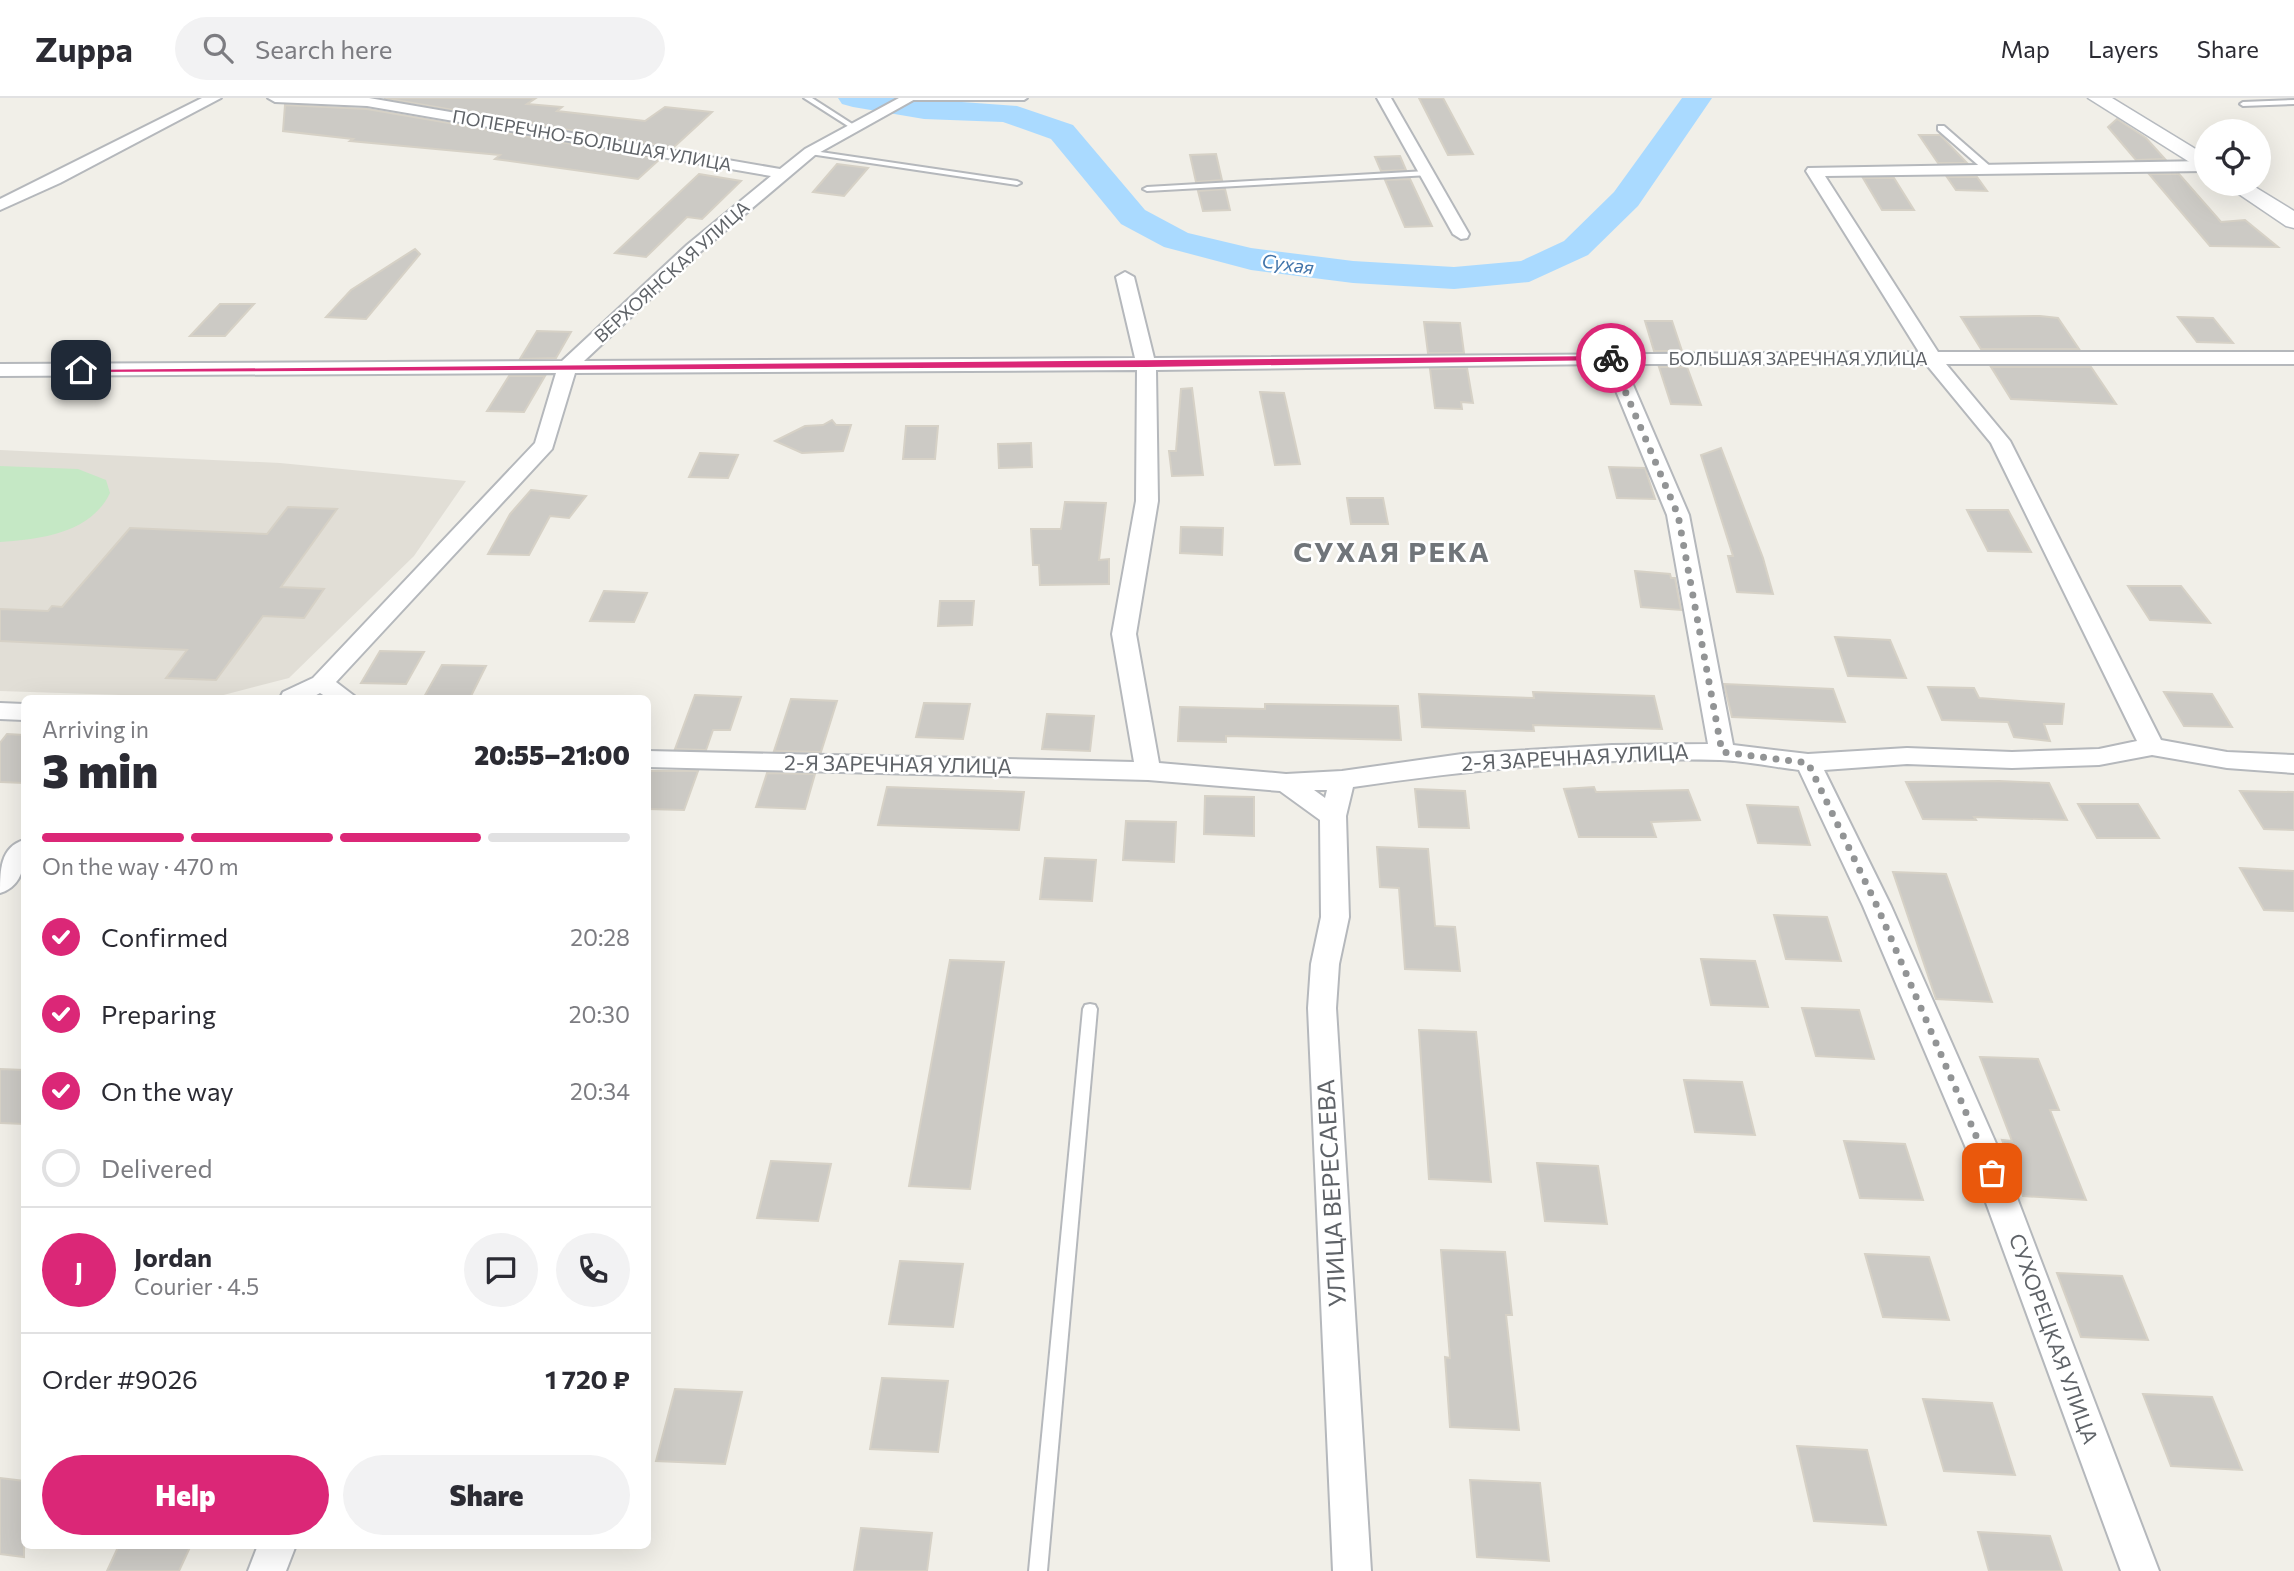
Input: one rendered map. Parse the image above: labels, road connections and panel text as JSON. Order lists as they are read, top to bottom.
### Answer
{
  "streets": {
    "street": [
      "ПОПЕРЕЧНО-БОЛЬШАЯ УЛИЦА",
      "ВЕРХОЯНСКАЯ УЛИЦА",
      "БОЛЬШАЯ ЗАРЕЧНАЯ УЛИЦА",
      "2-Я ЗАРЕЧНАЯ УЛИЦА",
      "УЛИЦА ВЕРЕСАЕВА",
      "СУХОРЕЦКАЯ УЛИЦА"
    ]
  },
  "crossings": [
    ["ПОПЕРЕЧНО-БОЛЬШАЯ УЛИЦА", "ВЕРХОЯНСКАЯ УЛИЦА"],
    ["ВЕРХОЯНСКАЯ УЛИЦА", "БОЛЬШАЯ ЗАРЕЧНАЯ УЛИЦА"],
    ["2-Я ЗАРЕЧНАЯ УЛИЦА", "УЛИЦА ВЕРЕСАЕВА"],
    ["2-Я ЗАРЕЧНАЯ УЛИЦА", "СУХОРЕЦКАЯ УЛИЦА"]
  ],
  "districts": ["СУХАЯ РЕКА"],
  "water": ["Сухая"],
  "page": {
    "header": "Zuppa",
    "search": "Search here",
    "nav": ["Map", "Layers", "Share"],
    "heading": ["3 min", "Arriving in", "20:55–21:00"],
    "panel": [
      "Jordan",
      "Courier · 4.5",
      "Order #9026",
      "1 720 ₽"
    ],
    "bar": "On the way · 470 m",
    "list": [
      ["Confirmed", "20:28"],
      ["Preparing", "20:30"],
      ["On the way", "20:34"],
      "Delivered"
    ],
    "round": "J",
    "buttons": ["Help", "Share"]
  }
}
